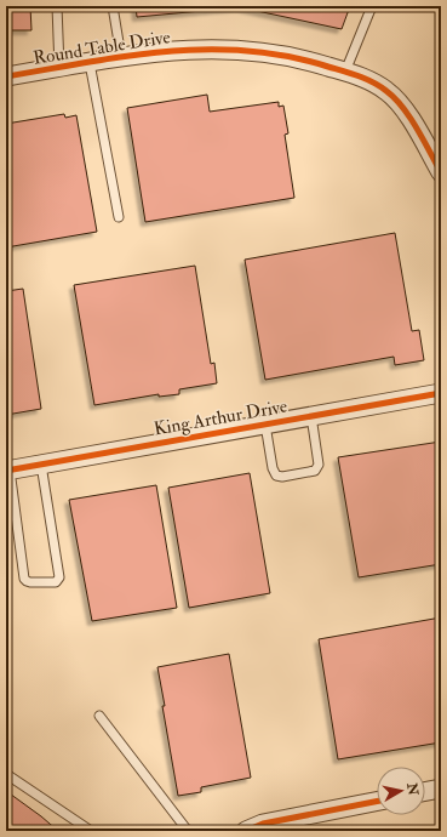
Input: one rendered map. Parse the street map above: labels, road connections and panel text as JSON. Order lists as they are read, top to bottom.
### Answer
{
  "streets": {
    "street": ["Round Table Drive", "King Arthur Drive"]
  },
  "north": "right"
}
